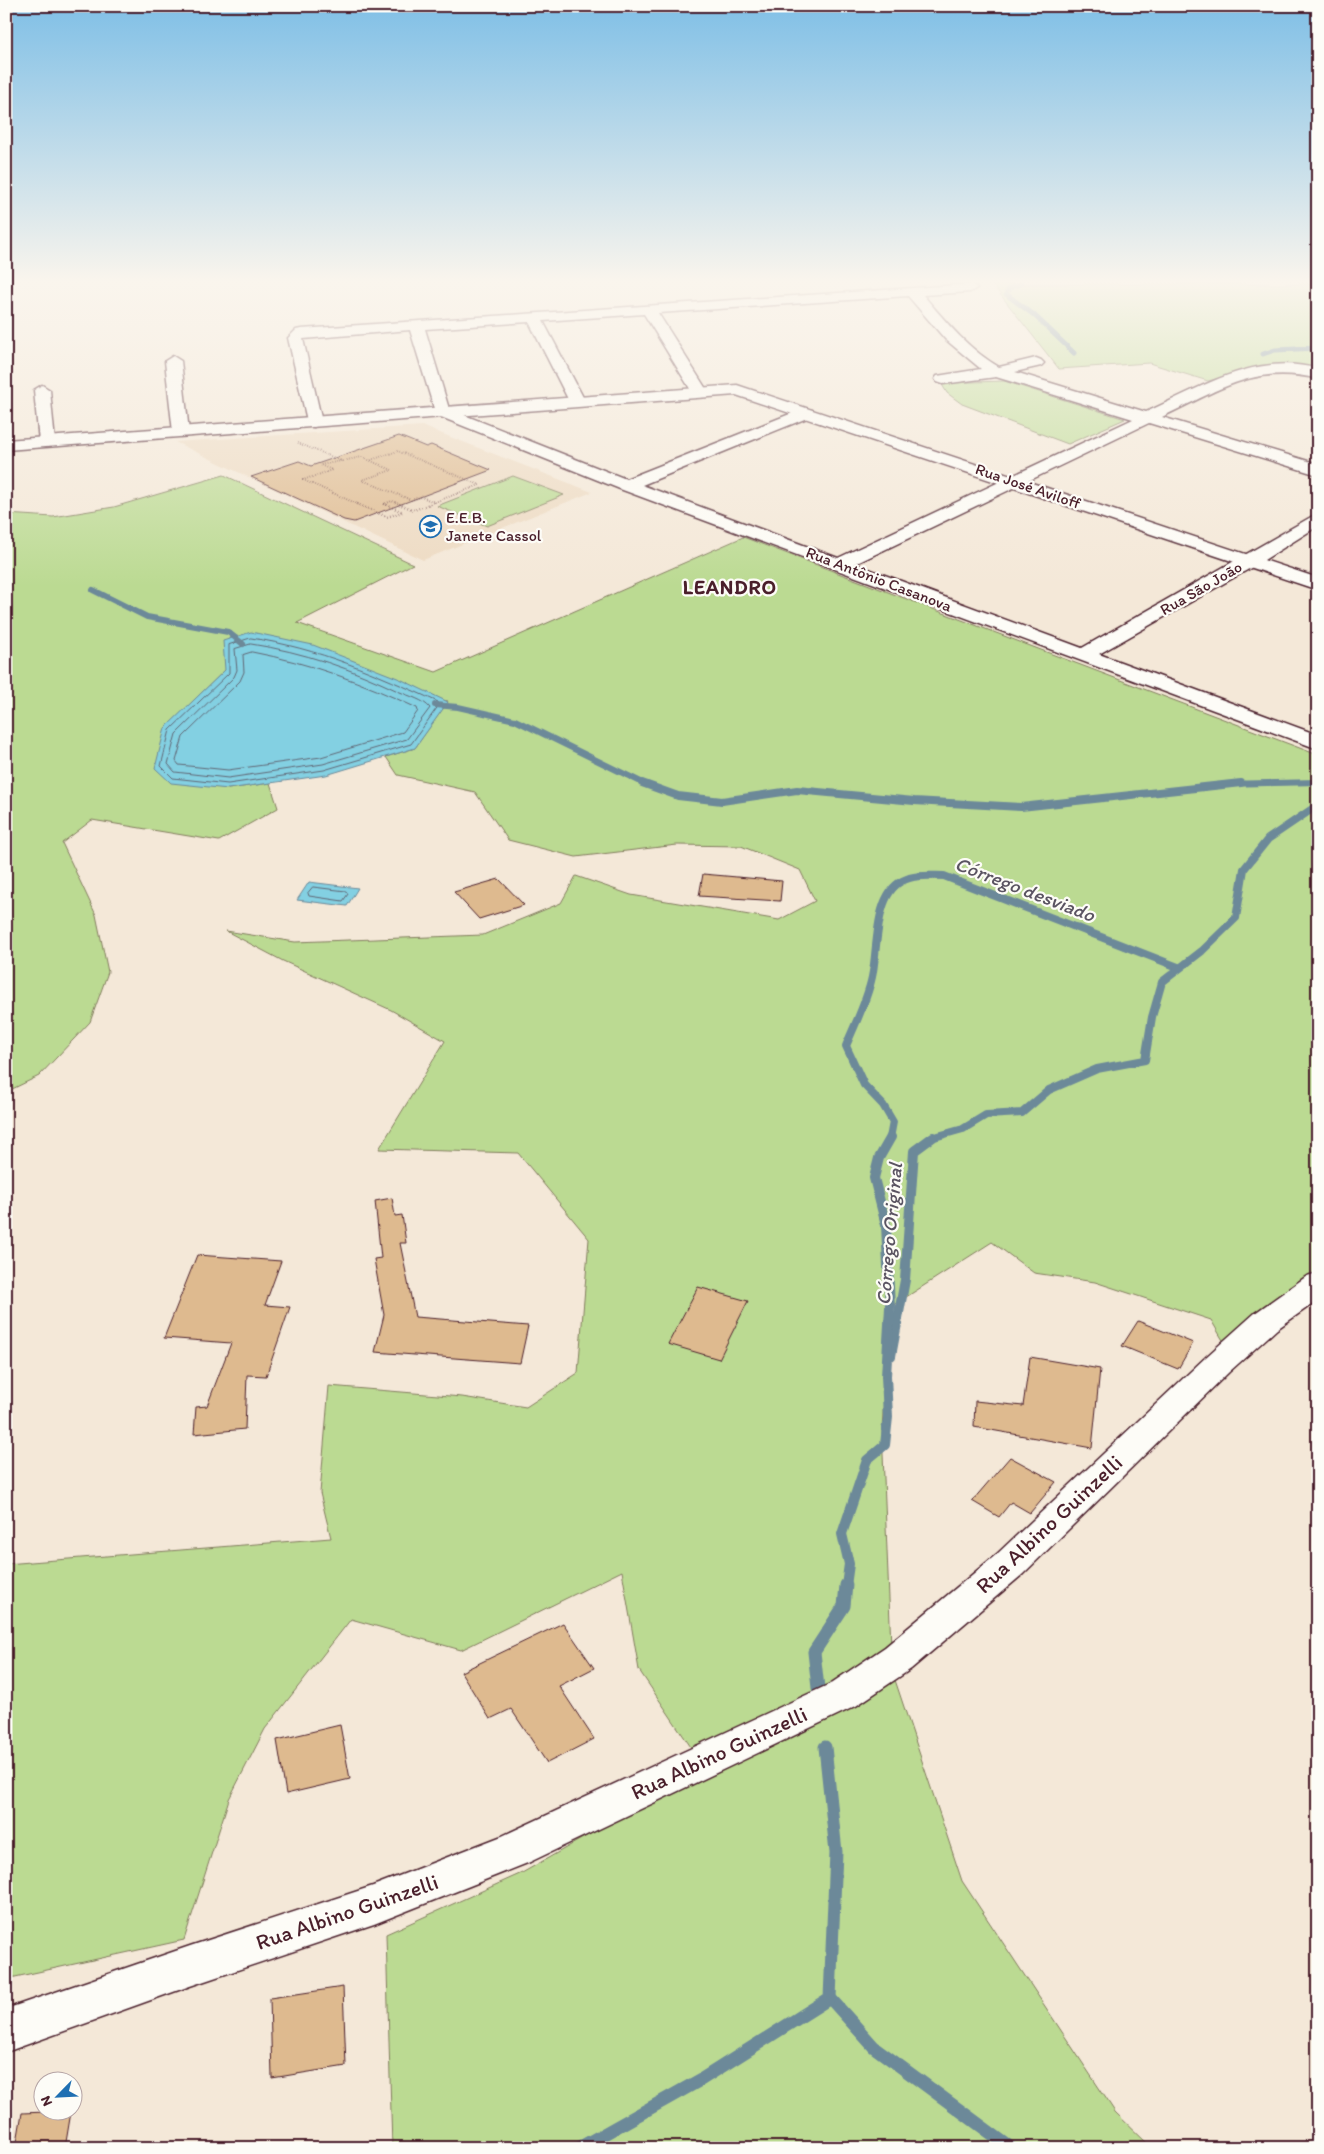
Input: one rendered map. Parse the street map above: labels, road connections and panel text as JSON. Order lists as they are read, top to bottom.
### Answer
{
  "streets": {
    "street": [
      "Rua José Aviloff",
      "Rua Antônio Casanova",
      "Rua São João",
      "Rua Albino Guinzelli"
    ]
  },
  "crossings": [
    ["Rua José Aviloff", "Rua São João"],
    ["Rua Antônio Casanova", "Rua São João"]
  ],
  "districts": ["LEANDRO"],
  "water": ["Córrego desviado", "Córrego Original"],
  "places": {
    "school or university": ["E.E.B. Janete Cassol"]
  },
  "north": "bottom left"
}
